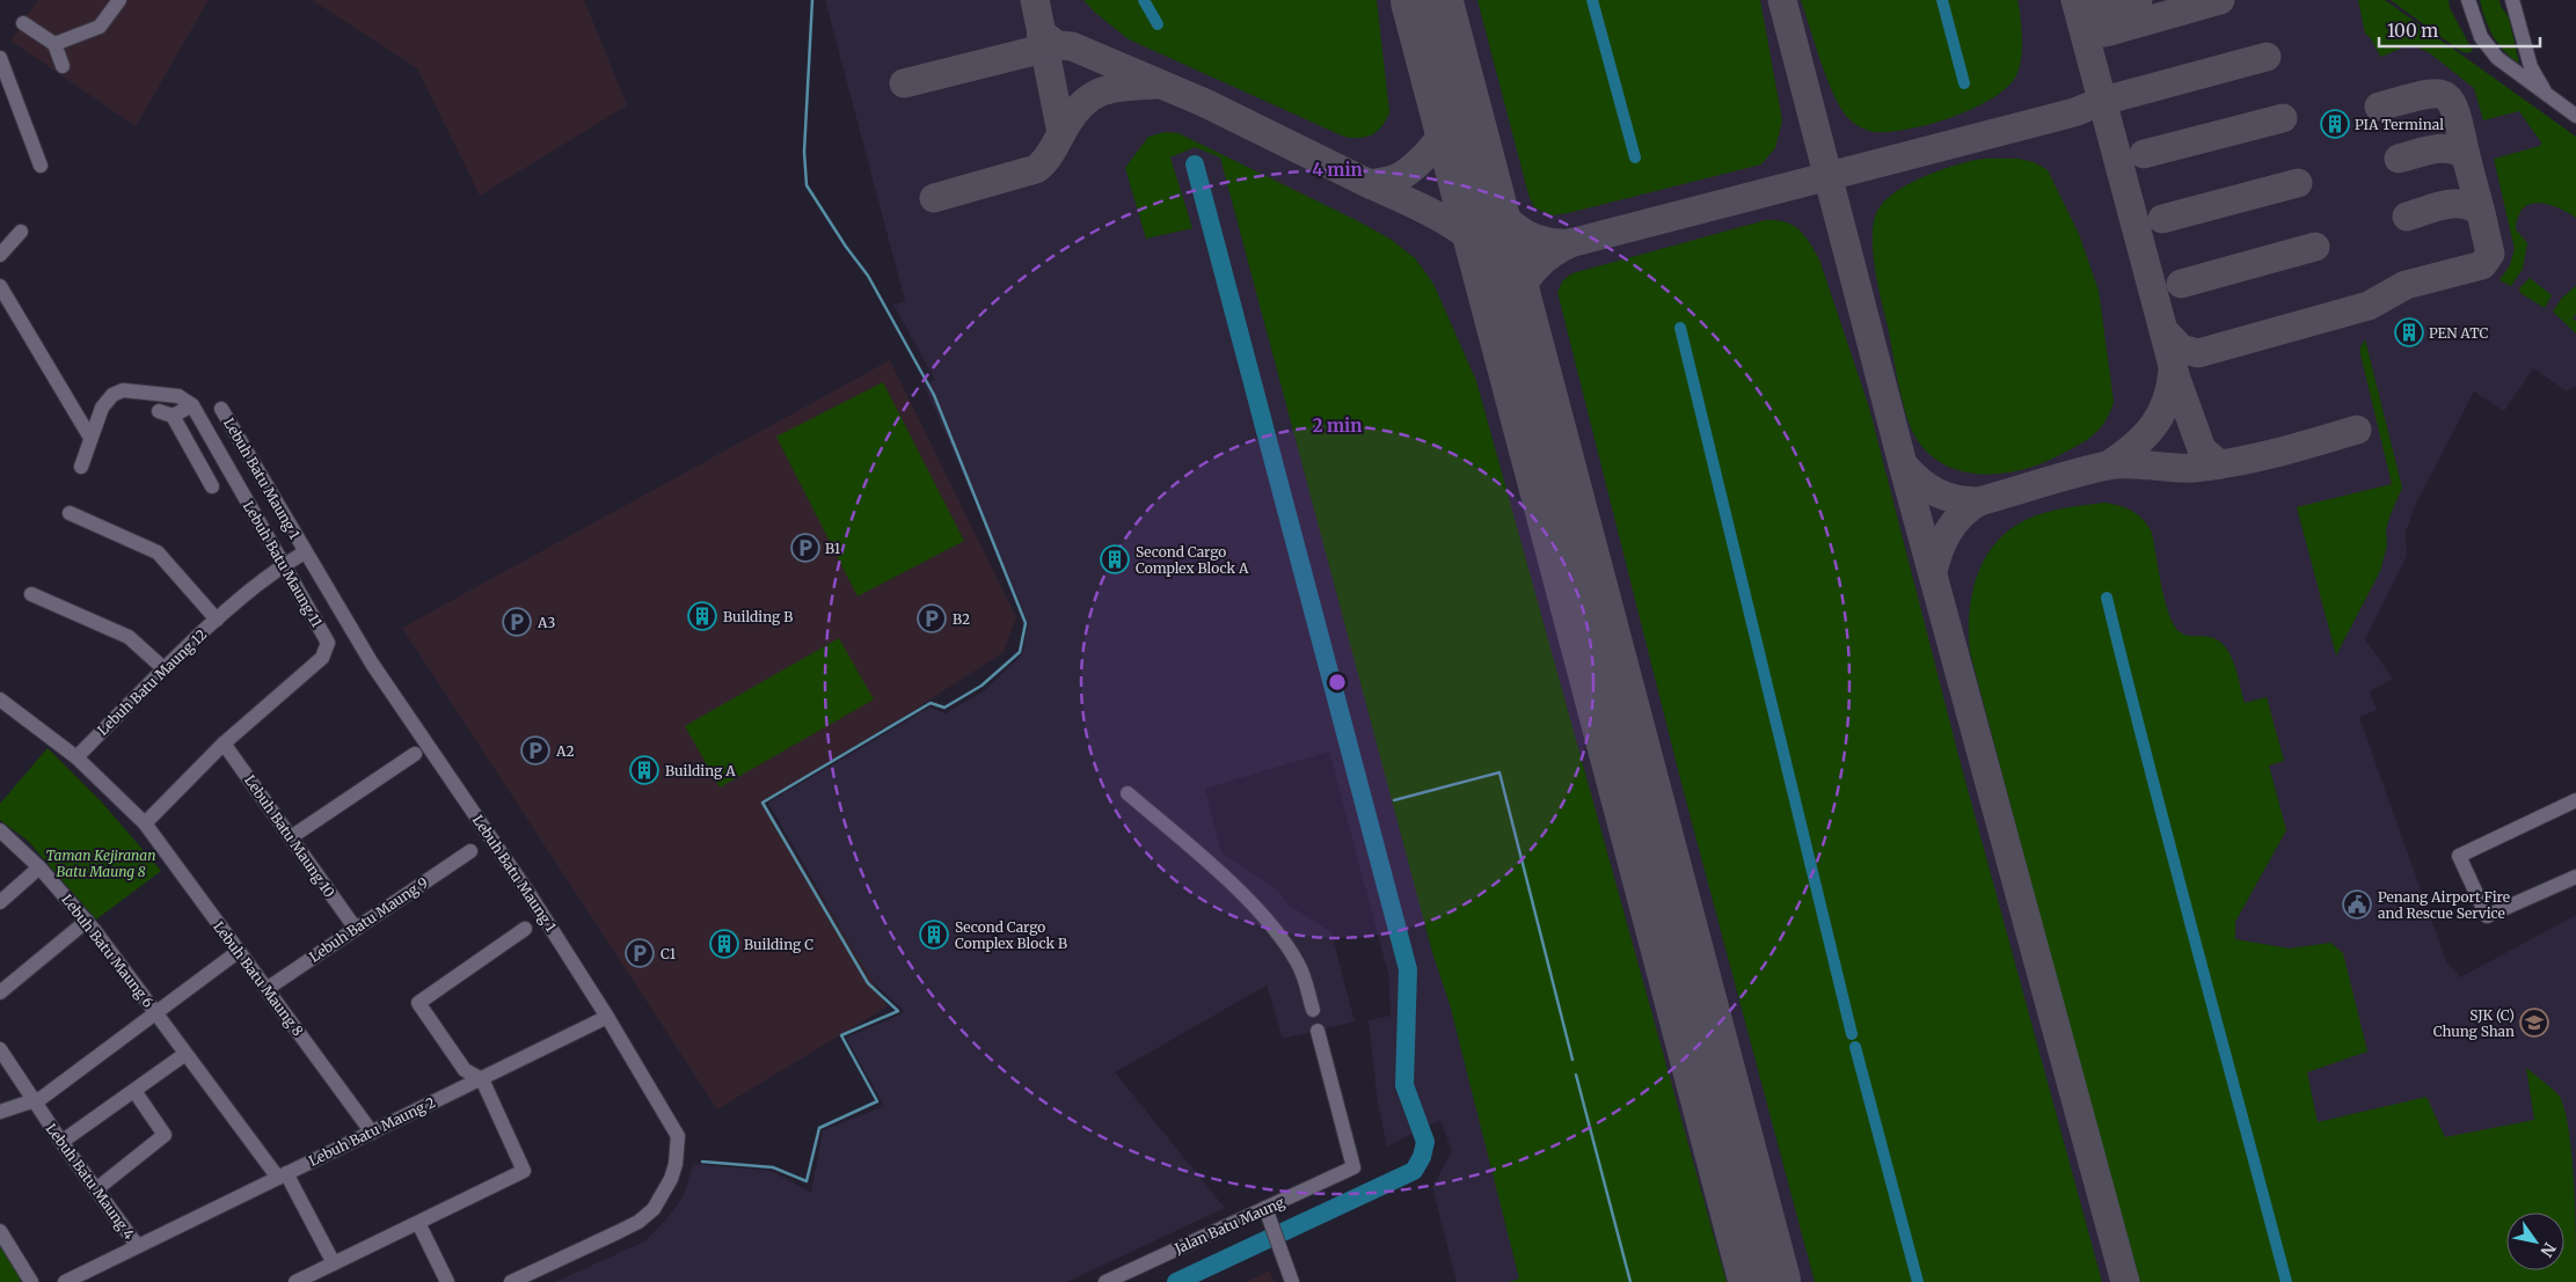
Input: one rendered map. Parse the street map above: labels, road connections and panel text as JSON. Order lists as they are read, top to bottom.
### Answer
{
  "streets": {
    "street": [
      "Lebuh Batu Maung 1",
      "Lebuh Batu Maung 11",
      "Lebuh Batu Maung 12",
      "Lebuh Batu Maung 10",
      "Lebuh Batu Maung 9",
      "Lebuh Batu Maung 6",
      "Lebuh Batu Maung 8",
      "Lebuh Batu Maung 2",
      "Lebuh Batu Maung 4",
      "Jalan Batu Maung"
    ]
  },
  "crossings": [
    ["Lebuh Batu Maung 1", "Lebuh Batu Maung 12"],
    ["Lebuh Batu Maung 1", "Lebuh Batu Maung 2"],
    ["Lebuh Batu Maung 11", "Lebuh Batu Maung 12"],
    ["Lebuh Batu Maung 11", "Lebuh Batu Maung 10"],
    ["Lebuh Batu Maung 11", "Lebuh Batu Maung 8"],
    ["Lebuh Batu Maung 10", "Lebuh Batu Maung 9"],
    ["Lebuh Batu Maung 9", "Lebuh Batu Maung 8"],
    ["Lebuh Batu Maung 6", "Lebuh Batu Maung 2"],
    ["Lebuh Batu Maung 8", "Lebuh Batu Maung 2"],
    ["Lebuh Batu Maung 2", "Lebuh Batu Maung 4"]
  ],
  "parks": ["Taman Kejiranan Batu Maung 8"],
  "places": {
    "building": [
      "PIA Terminal",
      "PEN ATC",
      "Second Cargo Complex Block A",
      "Building B",
      "Building A",
      "Second Cargo Complex Block B",
      "Building C"
    ],
    "parking": [
      "B1",
      "B2",
      "A3",
      "A2",
      "C1"
    ],
    "public building": ["Penang Airport Fire and Rescue Service"],
    "school or university": ["SJK (C) Chung Shan"]
  },
  "scale_bar": "100 m",
  "north": "bottom right",
  "rings": ["4 min", "2 min"]
}
